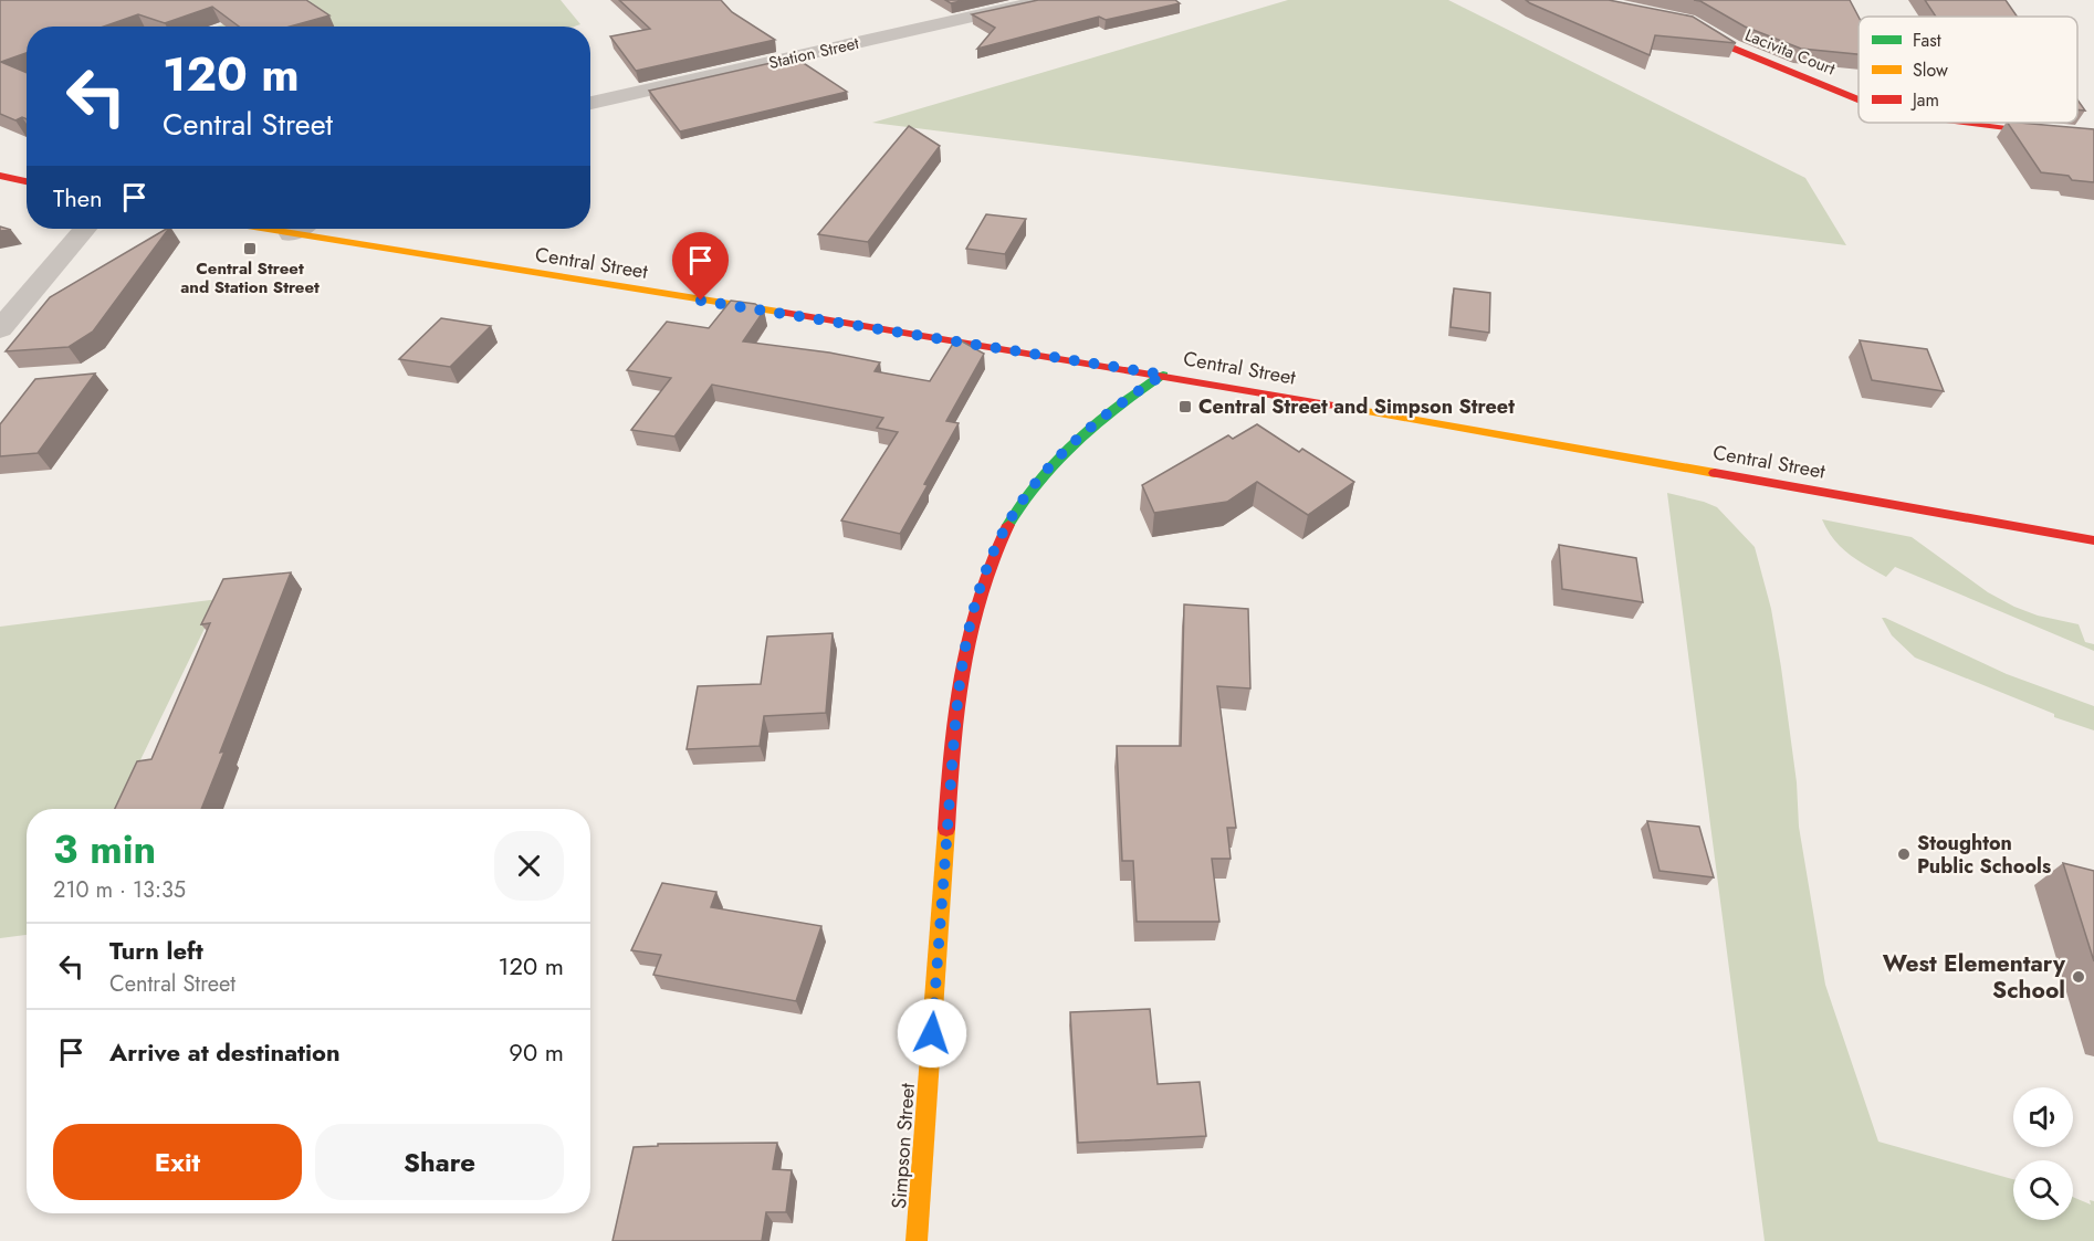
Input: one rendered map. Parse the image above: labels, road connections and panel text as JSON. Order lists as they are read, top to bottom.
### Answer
{
  "streets": {
    "main road": ["Lacivita Court", "Central Street", "Simpson Street"],
    "street": ["Station Street"]
  },
  "crossings": [
    ["Central Street", "Simpson Street"]
  ],
  "places": {
    "transit": ["Central Street and Station Street", "Central Street and Simpson Street"],
    "other": ["Stoughton Public Schools", "West Elementary School"]
  },
  "legend": ["Fast", "Slow", "Jam"],
  "page": {
    "turn": ["120 m", "Central Street"],
    "then": "Then",
    "heading": ["3 min", "210 m · 13:35"],
    "list": [
      {
        "name": "Turn left",
        "note": "Central Street",
        "value": "120 m"
      },
      {
        "name": "Arrive at destination",
        "value": "90 m"
      }
    ],
    "buttons": ["Exit", "Share"]
  }
}
